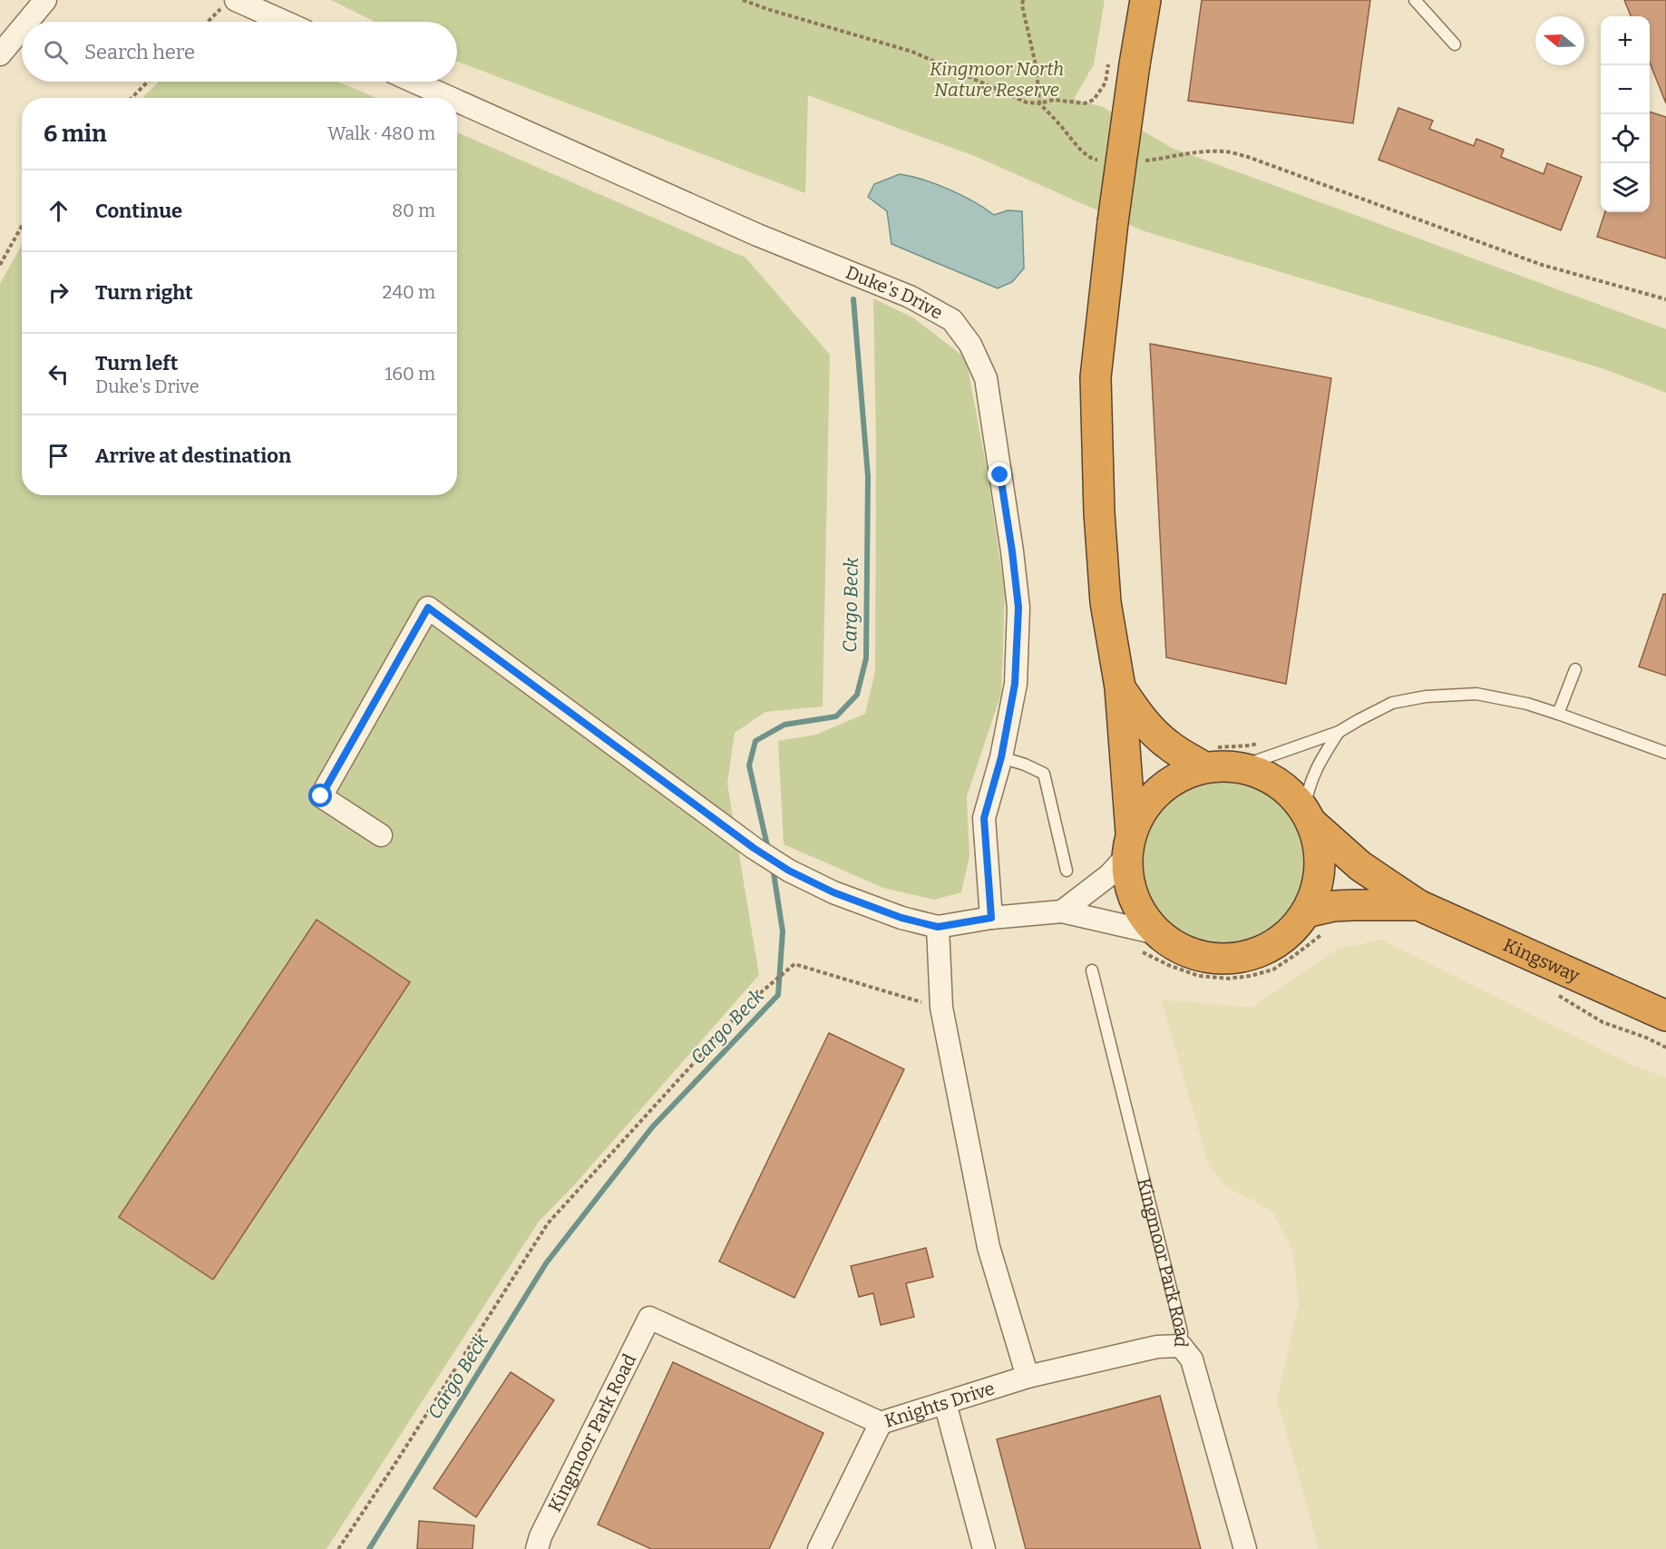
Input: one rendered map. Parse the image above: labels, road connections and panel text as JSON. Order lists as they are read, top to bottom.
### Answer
{
  "streets": {
    "highway": ["Kingsway"],
    "street": ["Duke's Drive", "Kingmoor Park Road", "Knights Drive"]
  },
  "crossings": [
    ["Kingmoor Park Road", "Knights Drive"]
  ],
  "water": ["Cargo Beck"],
  "parks": ["Kingmoor North Nature Reserve"],
  "north": "left",
  "page": {
    "map_buttons": ["+", "−"],
    "search": "Search here",
    "heading": ["6 min", "Walk · 480 m"],
    "list": [
      ["Continue", "80 m"],
      ["Turn right", "240 m"],
      ["Turn left", "Duke's Drive", "160 m"],
      "Arrive at destination"
    ]
  }
}
